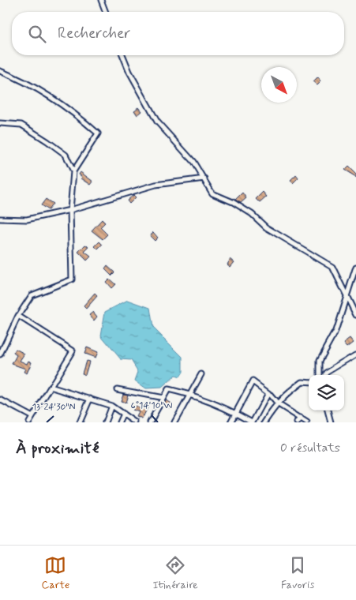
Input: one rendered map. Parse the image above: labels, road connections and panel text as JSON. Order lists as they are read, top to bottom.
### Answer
{
  "north": "bottom right",
  "page": {
    "search": "Rechercher",
    "heading": ["À proximité", "0 résultats"],
    "nav": ["Carte", "Itinéraire", "Favoris"]
  },
  "coordinates": ["6°14'10\"W", "13°24'30\"N"]
}
